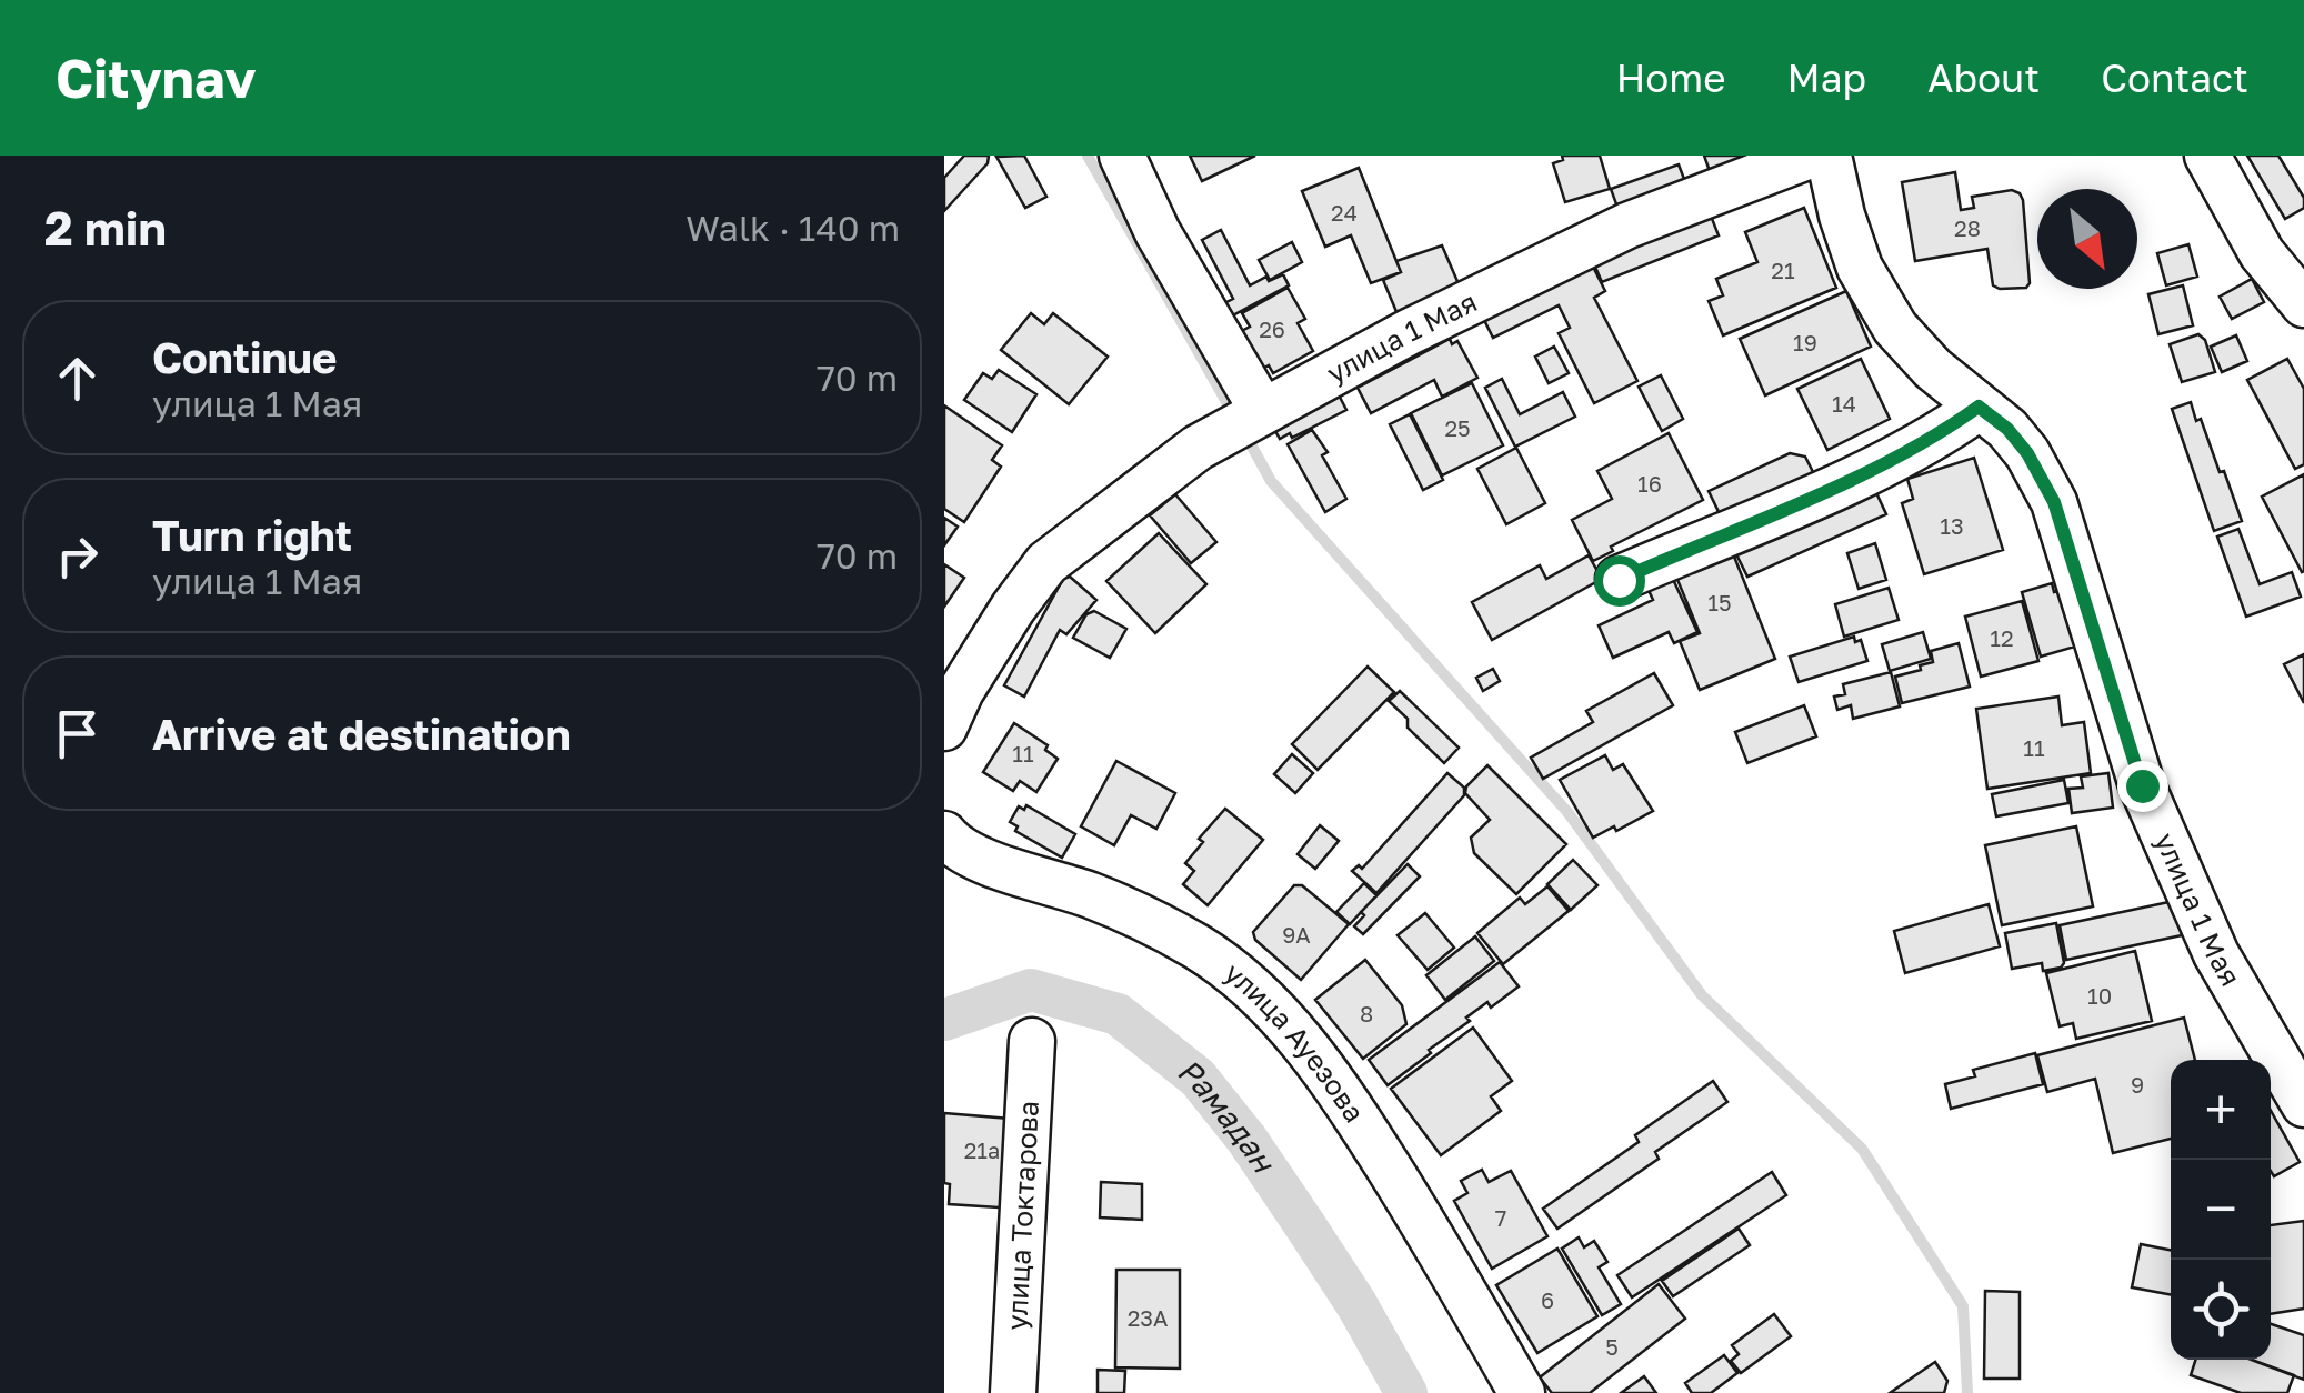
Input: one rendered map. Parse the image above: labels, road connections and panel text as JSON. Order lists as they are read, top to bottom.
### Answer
{
  "streets": {
    "street": ["улица 1 Мая", "улица Ауезова", "улица Токтарова"]
  },
  "water": ["Рамадан"],
  "house_numbers": [
    "24",
    "28",
    "21",
    "26",
    "19",
    "14",
    "25",
    "16",
    "13",
    "15",
    "12",
    "11",
    "11",
    "9А",
    "10",
    "8",
    "9",
    "21а",
    "7",
    "6",
    "23А",
    "5"
  ],
  "north": "bottom right",
  "page": {
    "header": "Citynav",
    "nav": [
      "Home",
      "Map",
      "About",
      "Contact"
    ],
    "heading": ["2 min", "Walk · 140 m"],
    "list": [
      ["Continue", "улица 1 Мая", "70 m"],
      ["Turn right", "улица 1 Мая", "70 m"],
      "Arrive at destination"
    ],
    "map_buttons": ["+", "−"]
  }
}
